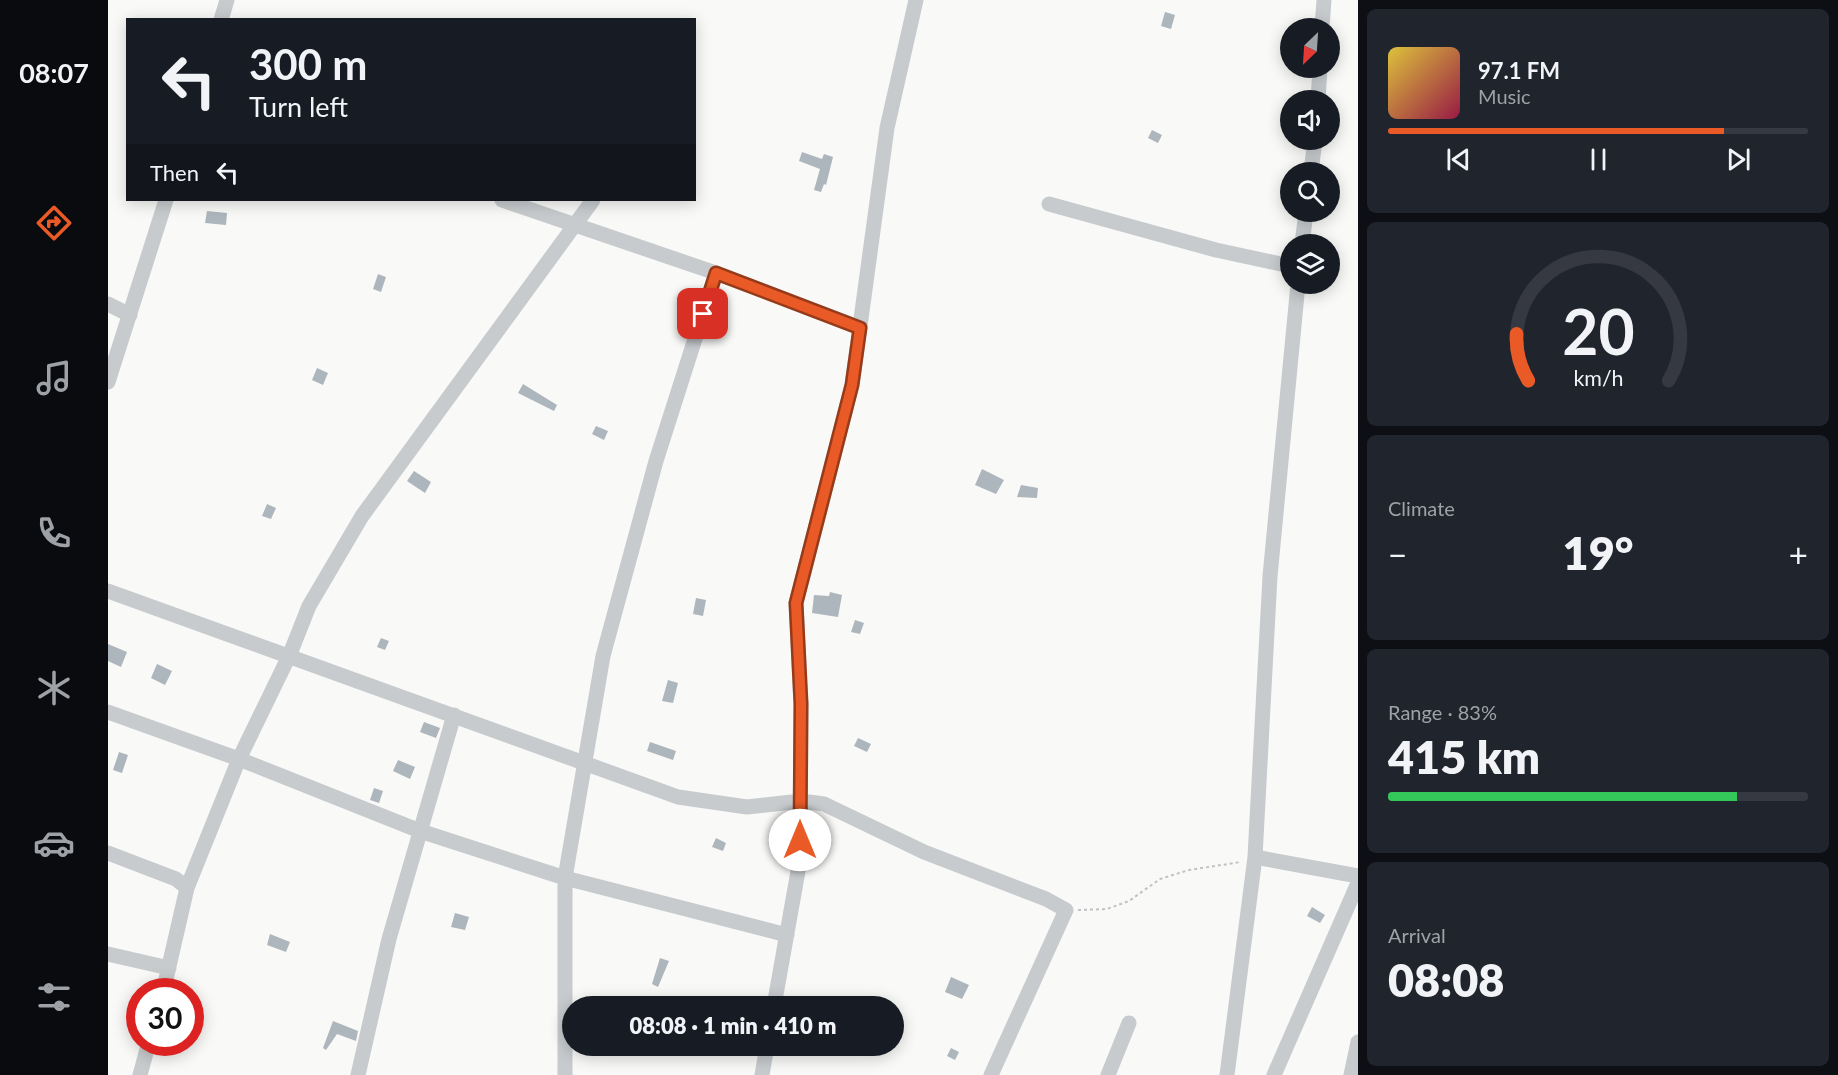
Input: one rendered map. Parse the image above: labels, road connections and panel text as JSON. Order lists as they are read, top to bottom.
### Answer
{
  "north": "bottom left",
  "page": {
    "tabs": "08:07",
    "turn": ["300 m", "Turn left"],
    "song": ["97.1 FM", "Music"],
    "then": "Then",
    "tile": [
      "Climate",
      ["Range · 83%", "415 km"],
      ["Arrival", "08:08"]
    ],
    "heat": ["−", "19°", "+"],
    "limit": "30",
    "trip": "08:08 · 1 min · 410 m",
    "gauge": ["20", "km/h"]
  }
}
